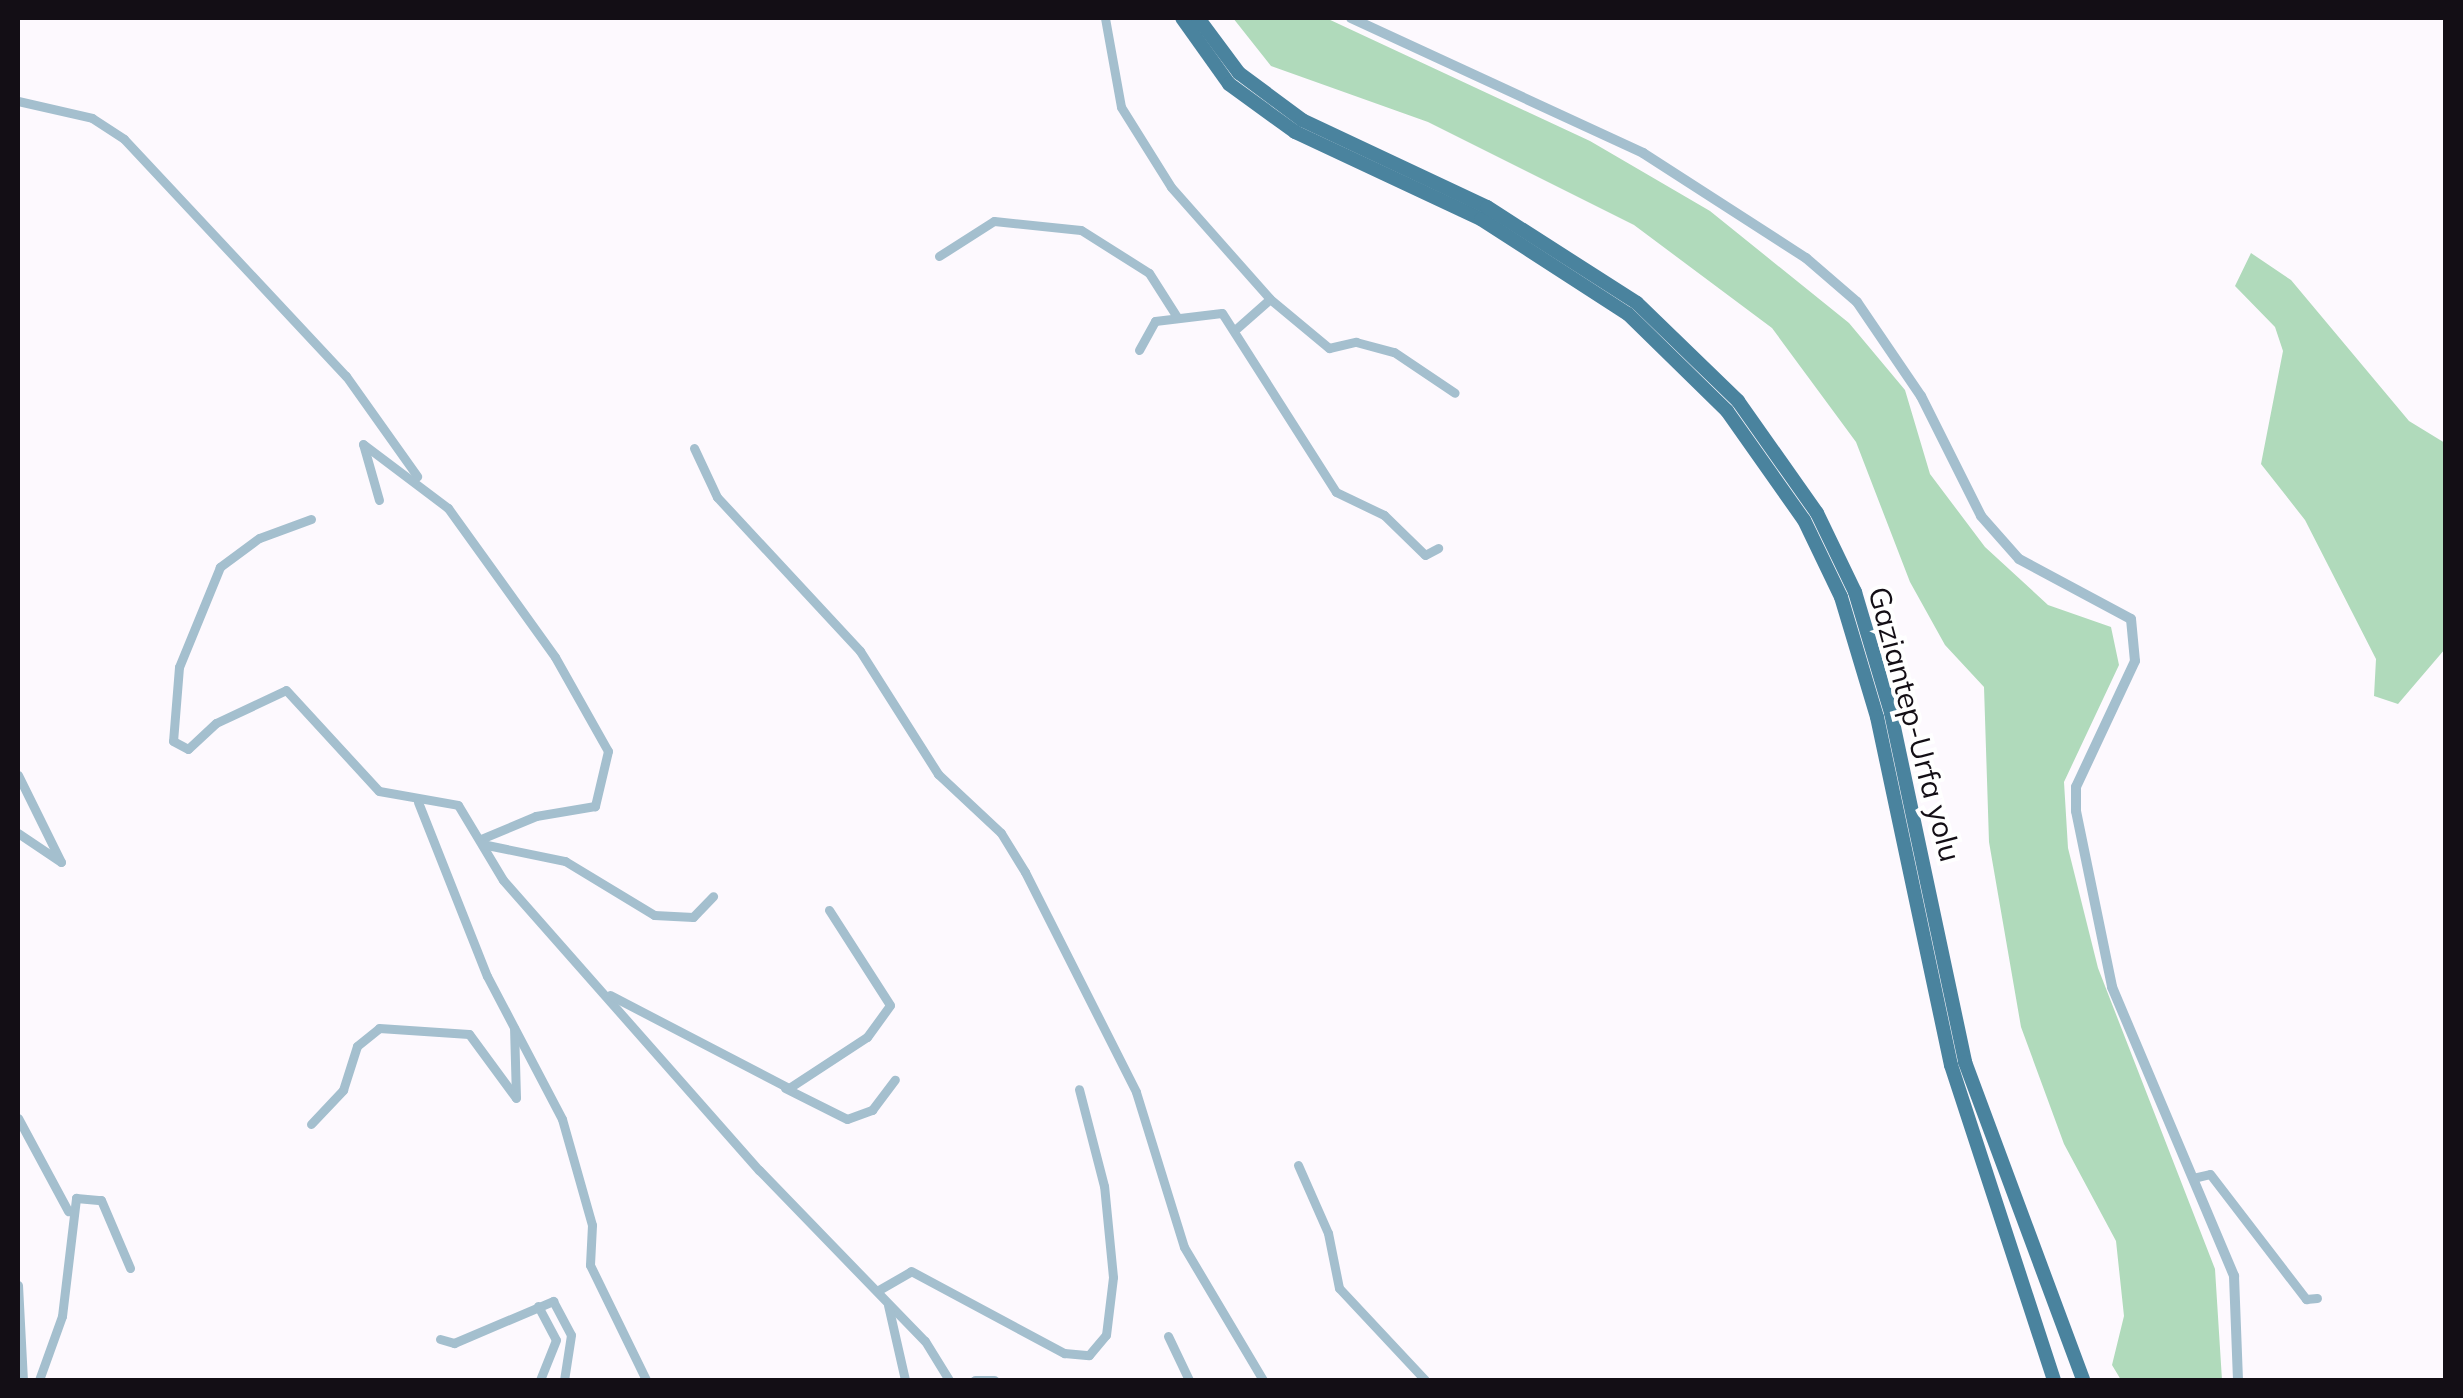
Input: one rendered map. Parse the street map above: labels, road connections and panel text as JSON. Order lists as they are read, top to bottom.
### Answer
{
  "streets": {
    "highway": ["Gaziantep-Urfa yolu"]
  }
}
